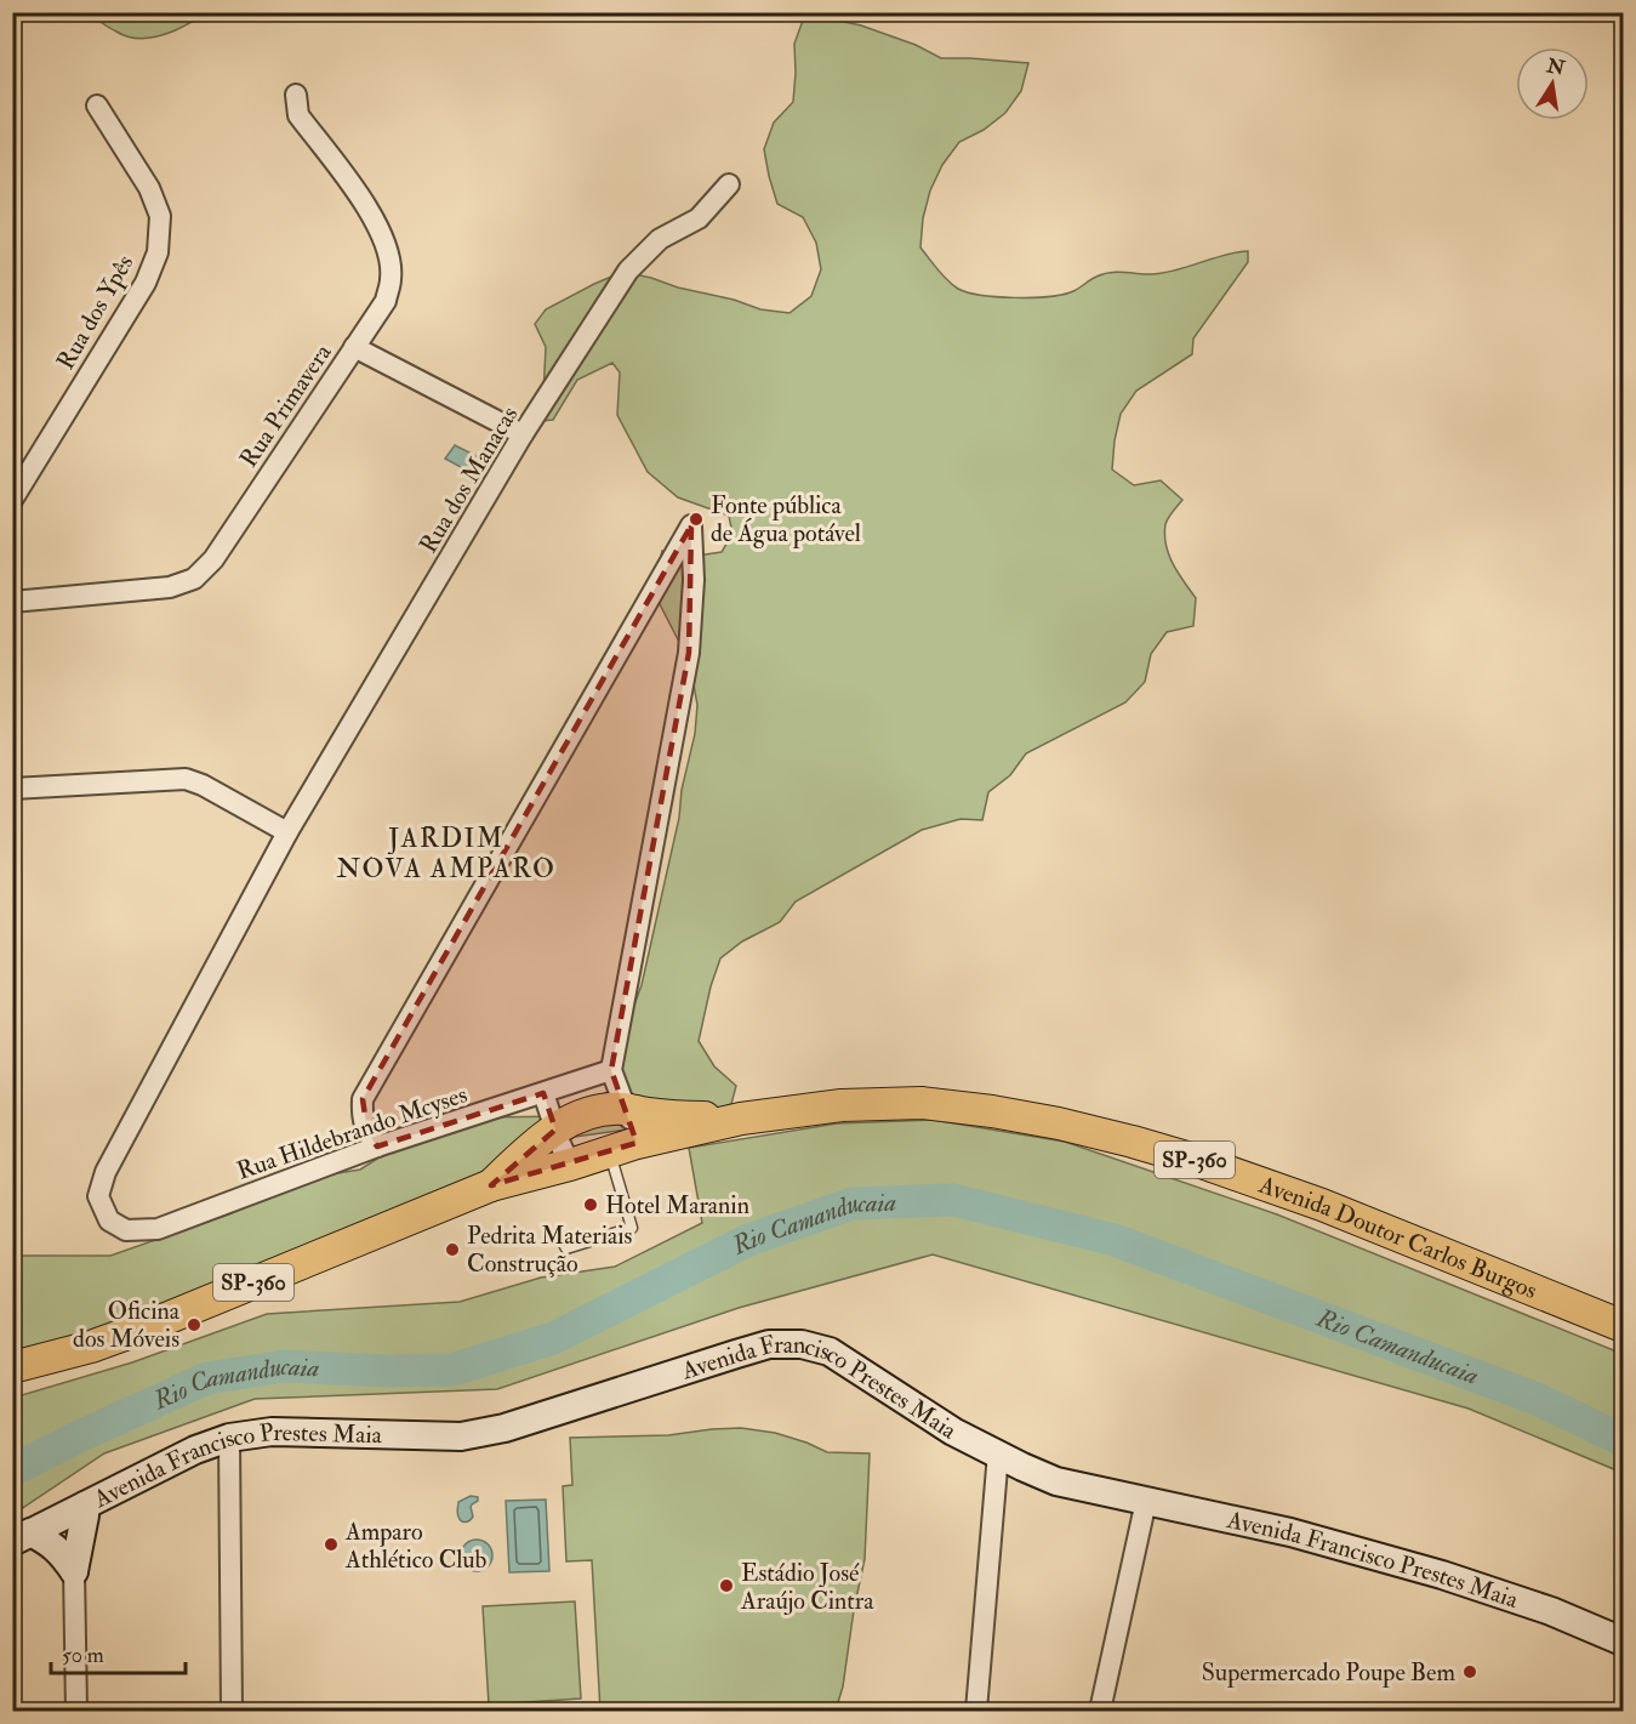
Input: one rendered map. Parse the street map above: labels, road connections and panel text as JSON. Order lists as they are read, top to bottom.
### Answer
{
  "streets": {
    "main road": ["SP-360", "Avenida Doutor Carlos Burgos"],
    "street": [
      "Rua dos Ypês",
      "Rua Primavera",
      "Rua dos Manacas",
      "Rua Hildebrando Mcyses",
      "Avenida Francisco Prestes Maia"
    ]
  },
  "crossings": [
    ["Rua dos Manacas", "Rua Hildebrando Mcyses"]
  ],
  "districts": ["JARDIM NOVA AMPARO"],
  "water": ["Rio Camanducaia"],
  "places": [
    "Fonte pública de Água potável",
    "Hotel Maranin",
    "Pedrita Materiais Construção",
    "Oficina dos Móveis",
    "Amparo Athlético Club",
    "Estádio José Araújo Cintra",
    "Supermercado Poupe Bem"
  ],
  "scale_bar": "50 m",
  "north": "top"
}
